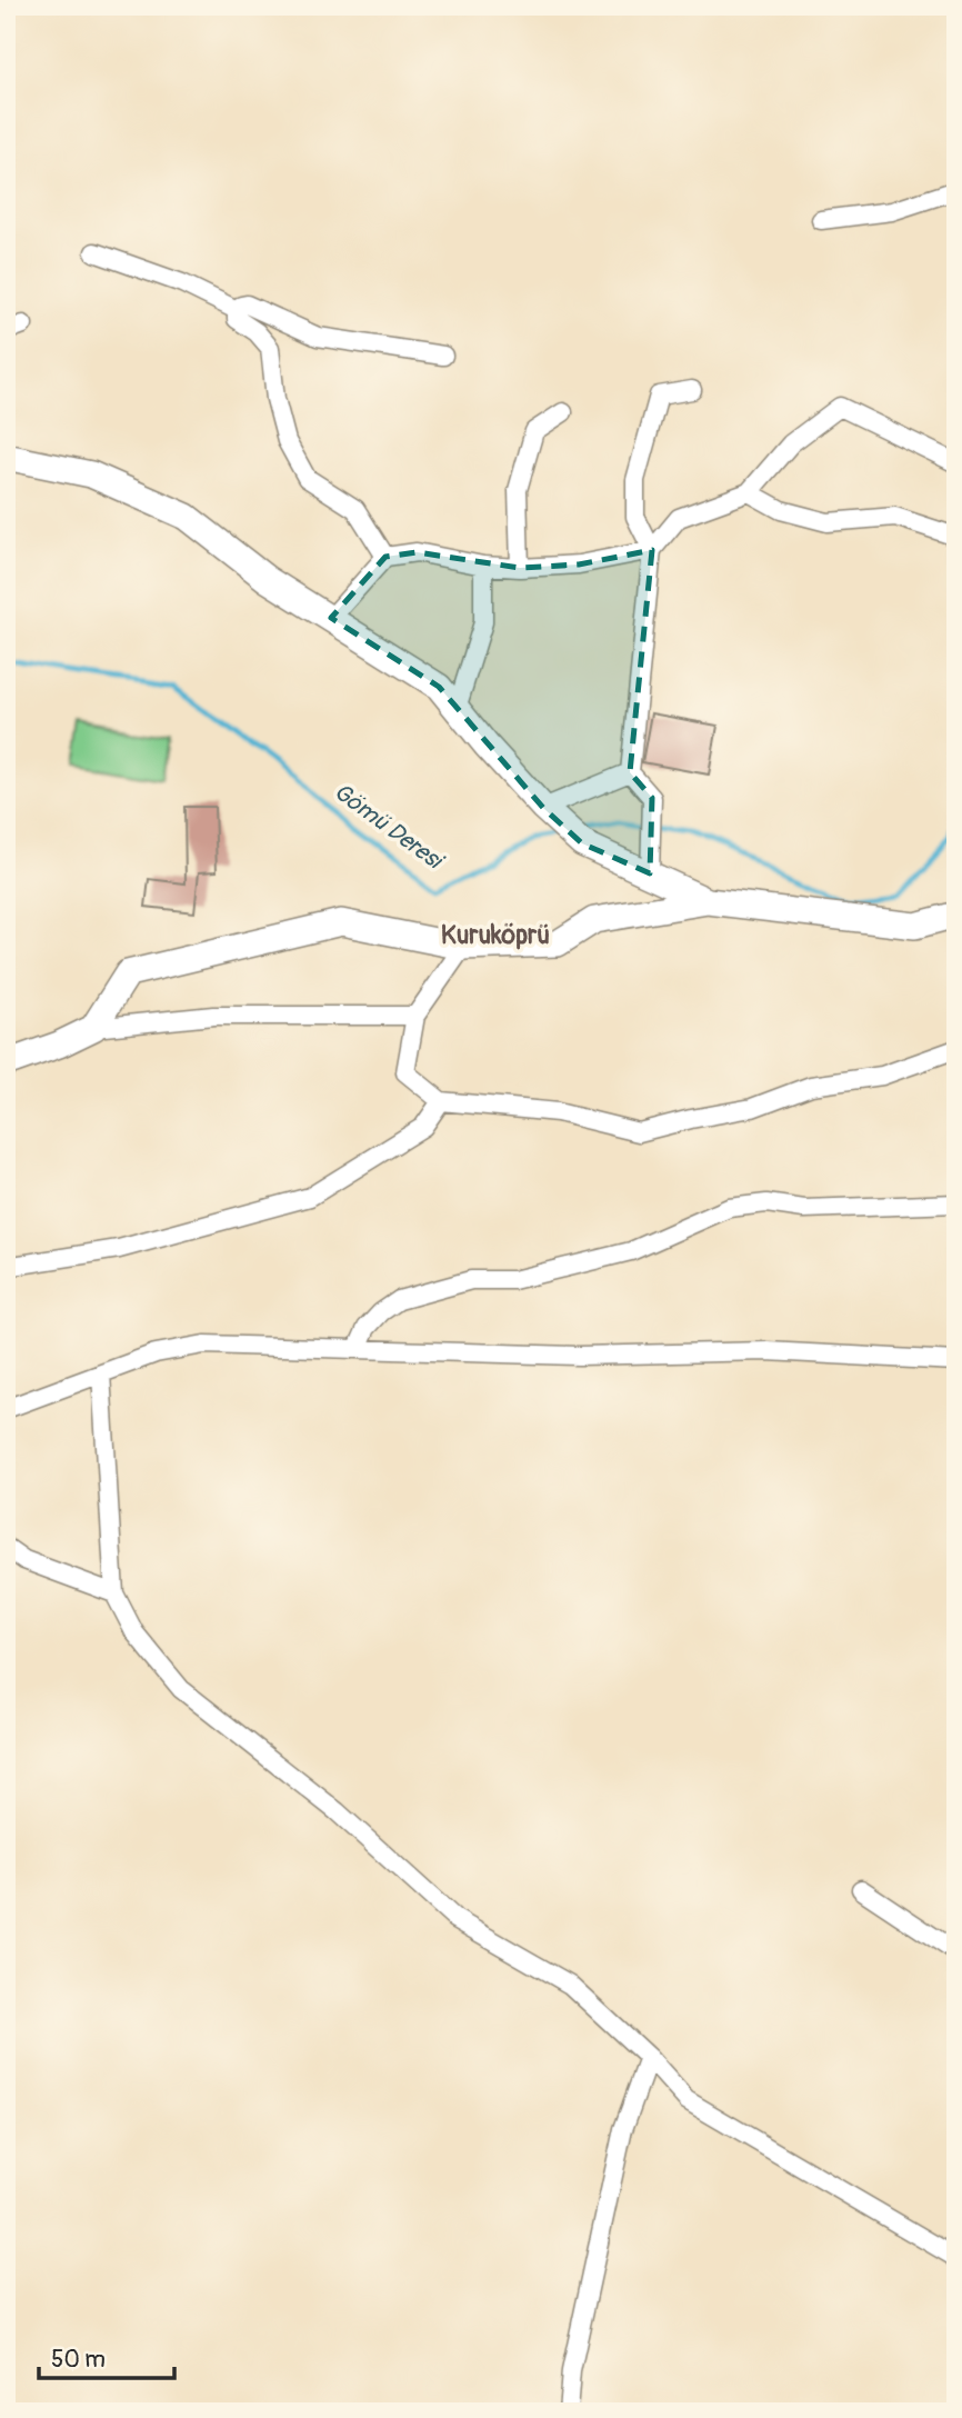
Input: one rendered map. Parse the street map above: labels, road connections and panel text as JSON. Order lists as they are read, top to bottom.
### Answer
{
  "districts": ["Kuruköprü"],
  "water": ["Gömü Deresi"],
  "scale_bar": "50 m"
}
